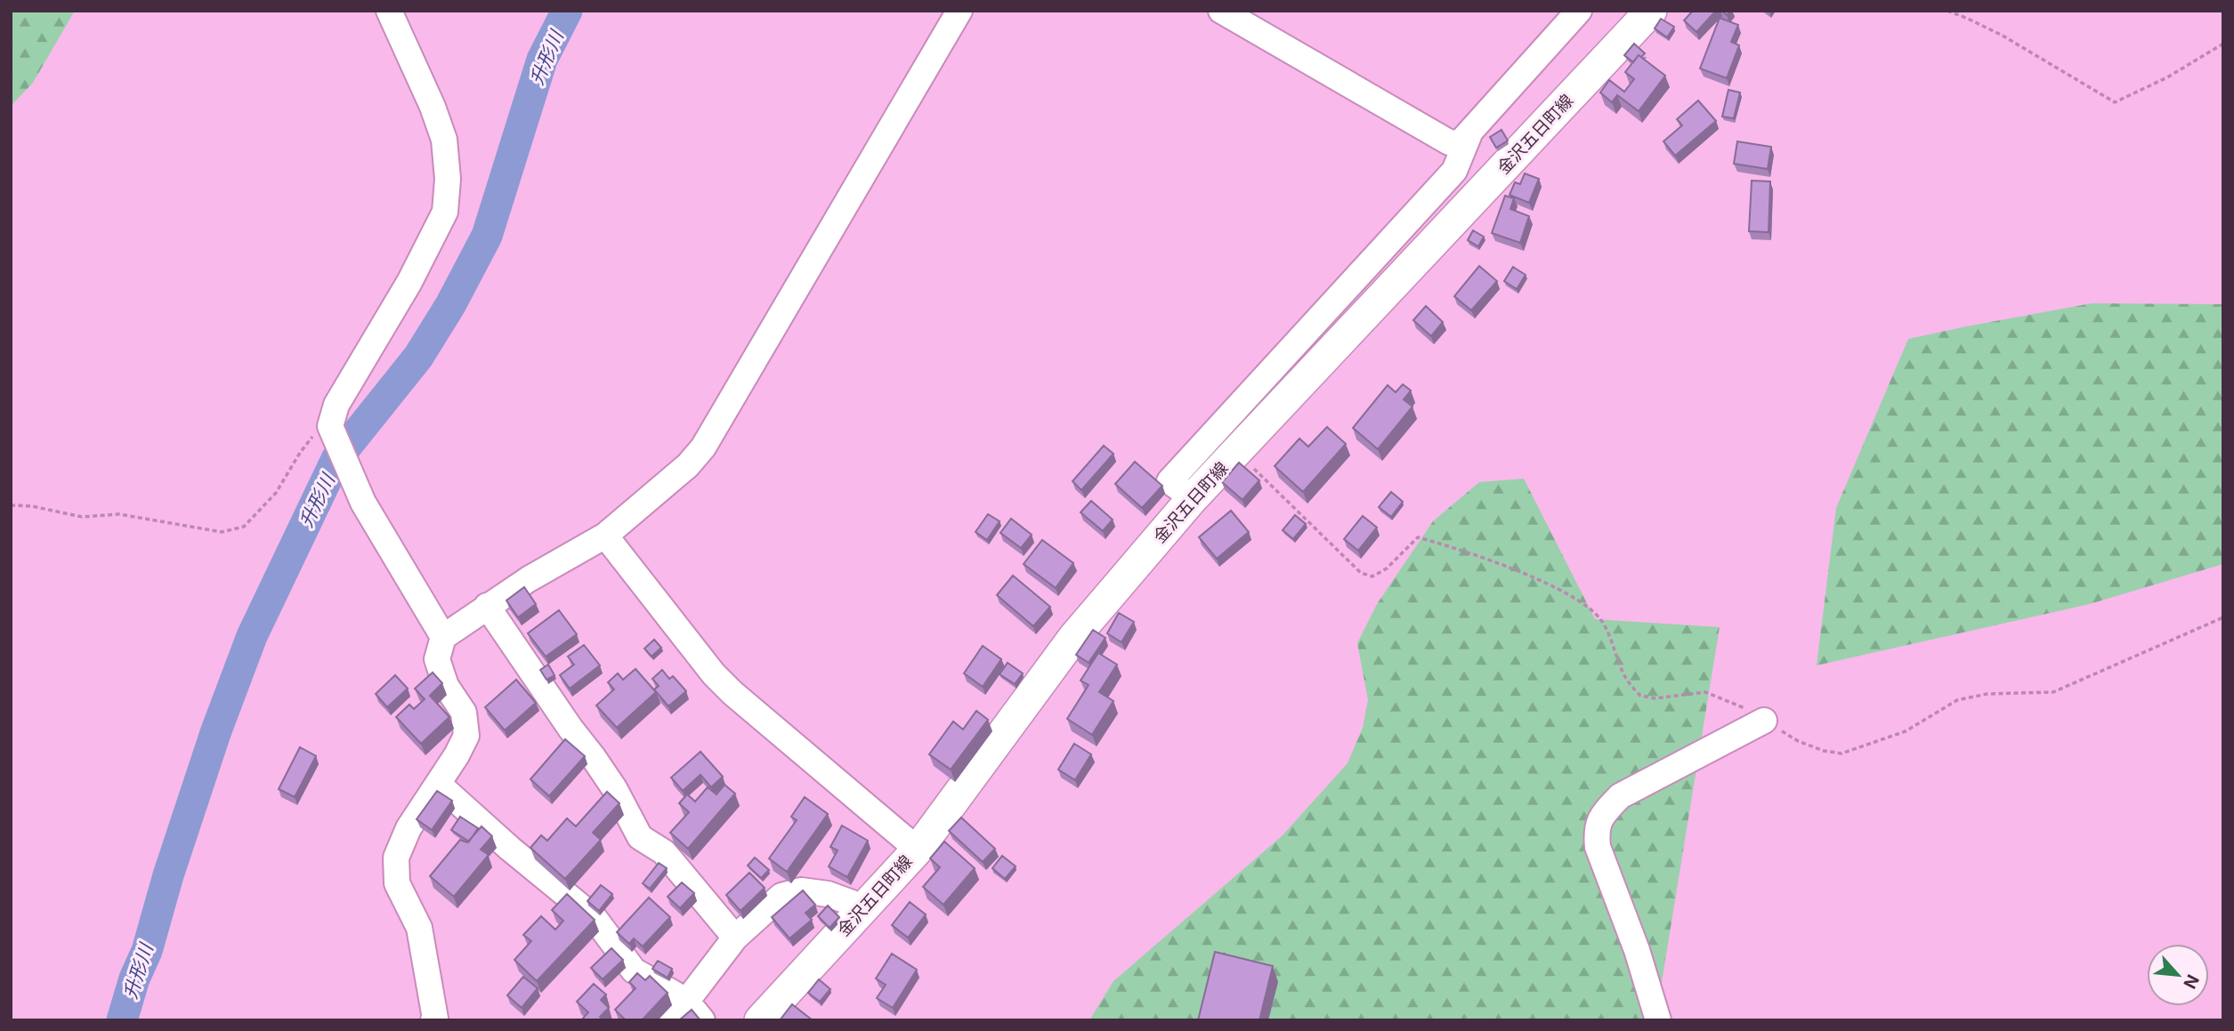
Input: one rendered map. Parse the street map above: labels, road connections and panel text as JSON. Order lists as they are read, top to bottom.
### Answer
{
  "streets": {
    "main road": ["金沢五日町線"]
  },
  "water": ["升形川"],
  "north": "bottom right"
}
